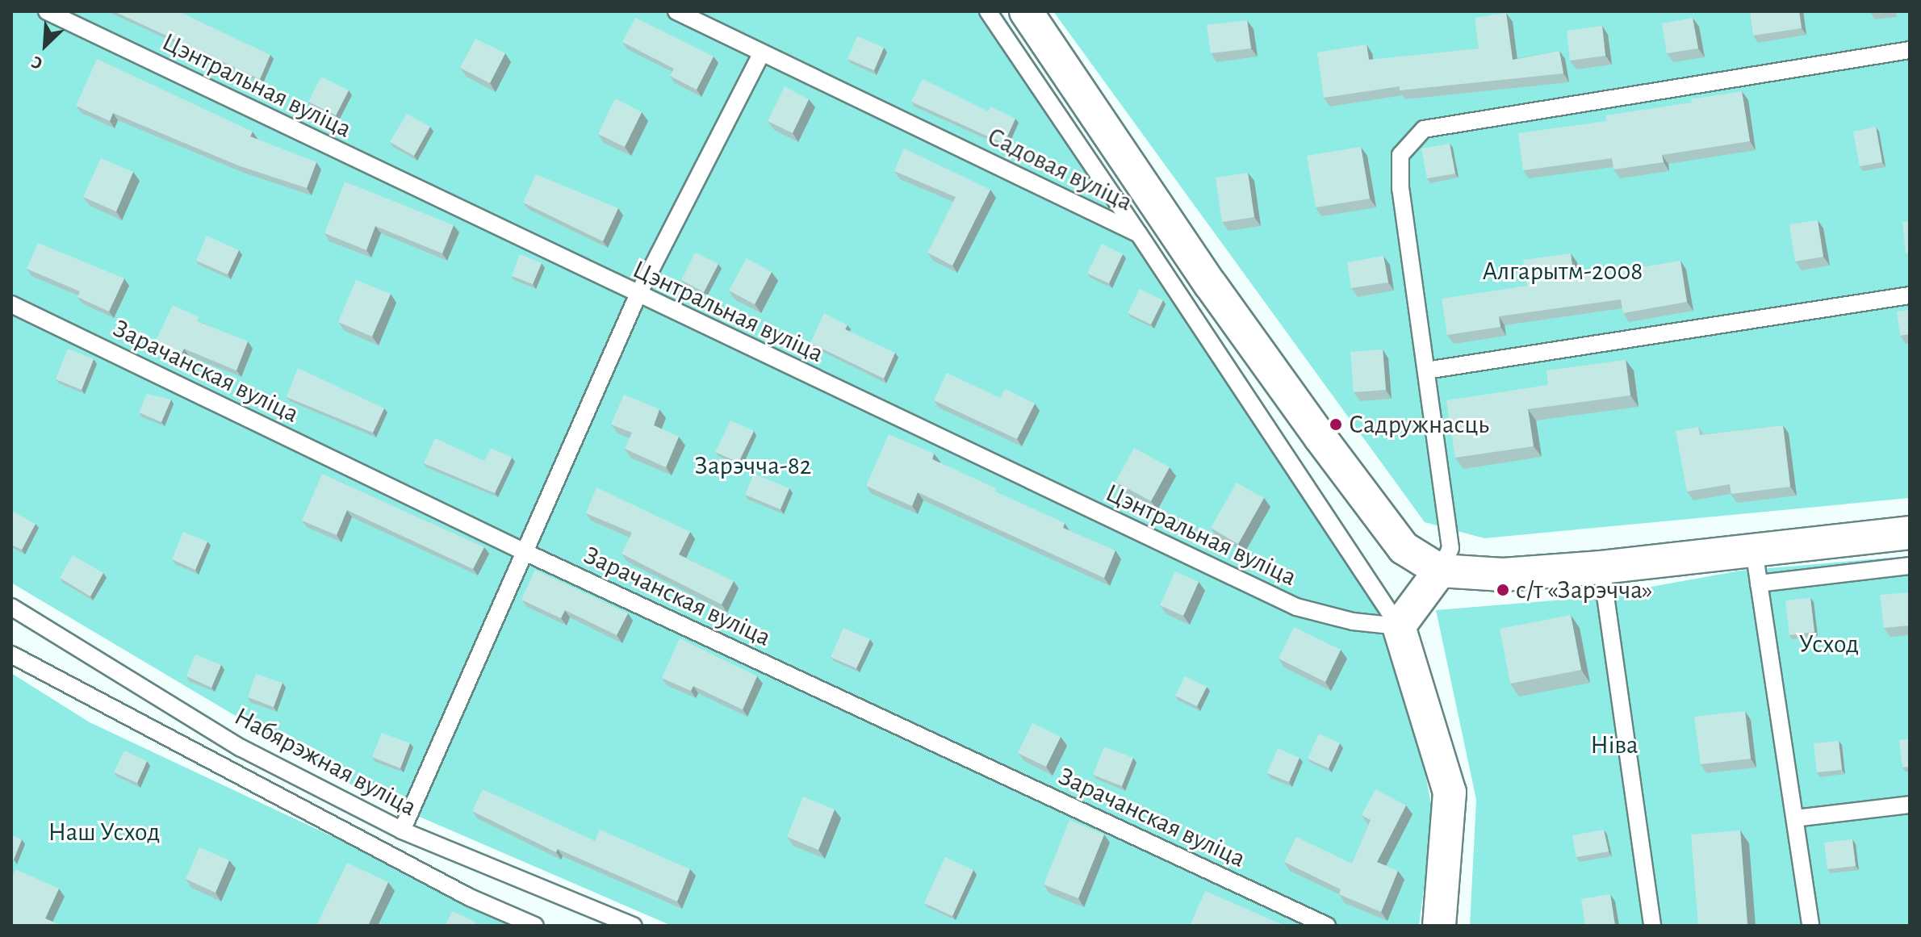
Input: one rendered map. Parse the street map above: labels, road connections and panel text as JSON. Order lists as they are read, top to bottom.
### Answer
{
  "streets": {
    "lane": [
      "Цэнтральная вуліца",
      "Садовая вуліца",
      "Зарачанская вуліца",
      "Набярэжная вуліца"
    ]
  },
  "crossings": [
    ["Цэнтральная вуліца", "Садовая вуліца"]
  ],
  "parks": [
    "Алгарытм-2008",
    "Зарэчча-82",
    "Усход",
    "Ніва",
    "Наш Усход"
  ],
  "places": ["Садружнасць", "с/т «Зарэчча»"],
  "north": "bottom left"
}
